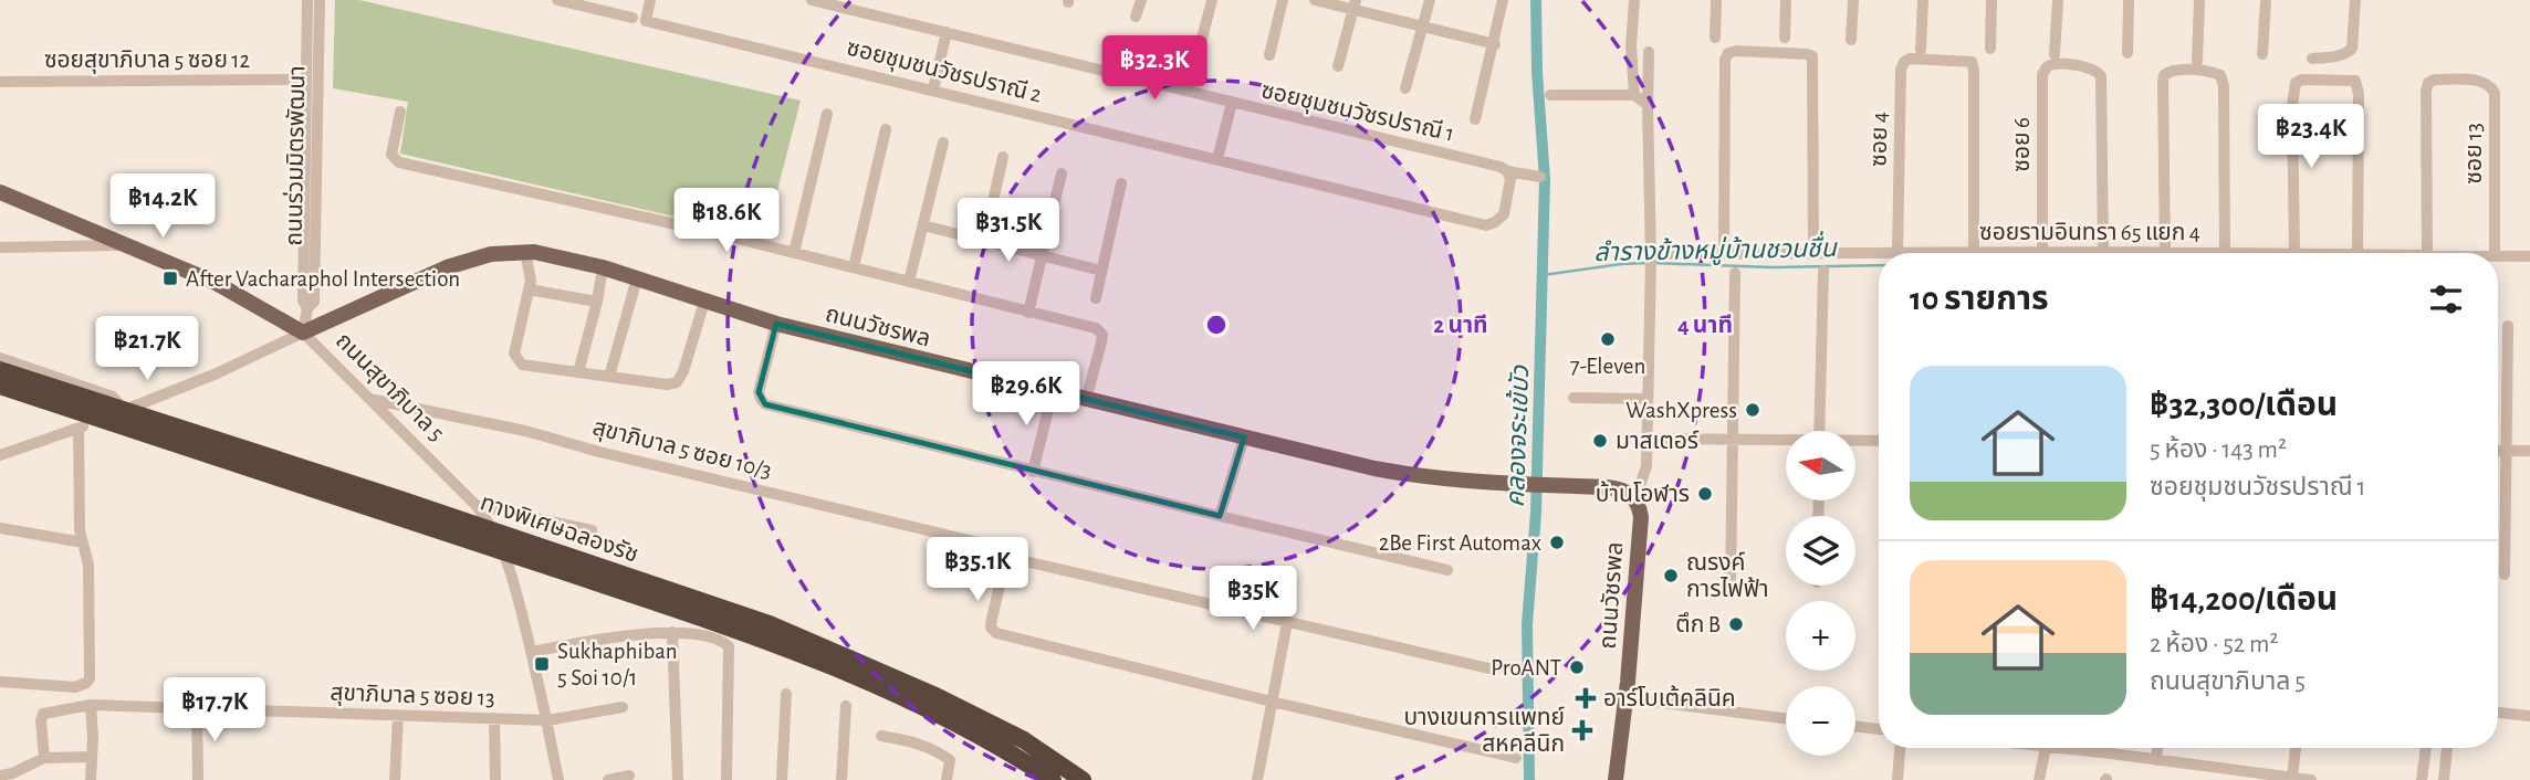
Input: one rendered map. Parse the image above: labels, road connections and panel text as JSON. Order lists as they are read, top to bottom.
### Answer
{
  "streets": {
    "highway": ["ทางพิเศษฉลองรัช"],
    "main road": ["ถนนวัชรพล", "ถนนสุขาภิบาล 5"],
    "street": [
      "ซอยสุขาภิบาล 5 ซอย 12",
      "ซอยชุมชนวัชรปราณี 2",
      "ซอยชุมชนวัชรปราณี 1",
      "ซอย 4",
      "ซอย 6",
      "ซอย 13",
      "ถนนร่วมมิตรพัฒนา",
      "ซอยรามอินทรา 65 แยก 4",
      "สุขาภิบาล 5 ซอย 10/3",
      "สุขาภิบาล 5 ซอย 13"
    ]
  },
  "crossings": [
    ["ซอยชุมชนวัชรปราณี 2", "ซอยชุมชนวัชรปราณี 1"],
    ["ซอย 4", "ซอยรามอินทรา 65 แยก 4"],
    ["ซอย 6", "ซอยรามอินทรา 65 แยก 4"],
    ["ถนนร่วมมิตรพัฒนา", "ถนนวัชรพล"],
    ["ถนนร่วมมิตรพัฒนา", "ถนนสุขาภิบาล 5"],
    ["ถนนวัชรพล", "ถนนสุขาภิบาล 5"],
    ["ถนนสุขาภิบาล 5", "สุขาภิบาล 5 ซอย 10/3"],
    ["ถนนสุขาภิบาล 5", "สุขาภิบาล 5 ซอย 13"]
  ],
  "water": ["ลำรางข้างหมู่บ้านชวนชื่น", "คลองจระเข้บัว"],
  "places": {
    "transit": ["After Vacharaphol Intersection", "Sukhaphiban 5 Soi 10/1"],
    "other": [
      "7-Eleven",
      "WashXpress",
      "มาสเตอร์",
      "บ้านโอฬาร",
      "2Be First Automax",
      "ณรงค์ การไฟฟ้า",
      "ตึก B",
      "ProANT"
    ],
    "health": ["อาร์โบเต้คลินิค", "บางเขนการแพทย์ สหคลีนิก"]
  },
  "north": "left",
  "page": {
    "price": [
      "฿32.3K",
      "฿23.4K",
      "฿14.2K",
      "฿18.6K",
      "฿31.5K",
      "฿21.7K",
      "฿29.6K",
      "฿35.1K",
      "฿35K",
      "฿17.7K"
    ],
    "heading": "10 รายการ",
    "list": [
      {
        "name": "฿32,300/เดือน",
        "note": "5 ห้อง · 143 m² · ซอยชุมชนวัชรปราณี 1"
      },
      {
        "name": "฿14,200/เดือน",
        "note": "2 ห้อง · 52 m² · ถนนสุขาภิบาล 5"
      }
    ],
    "map_buttons": ["+", "−"]
  },
  "rings": ["2 นาที", "4 นาที"]
}
